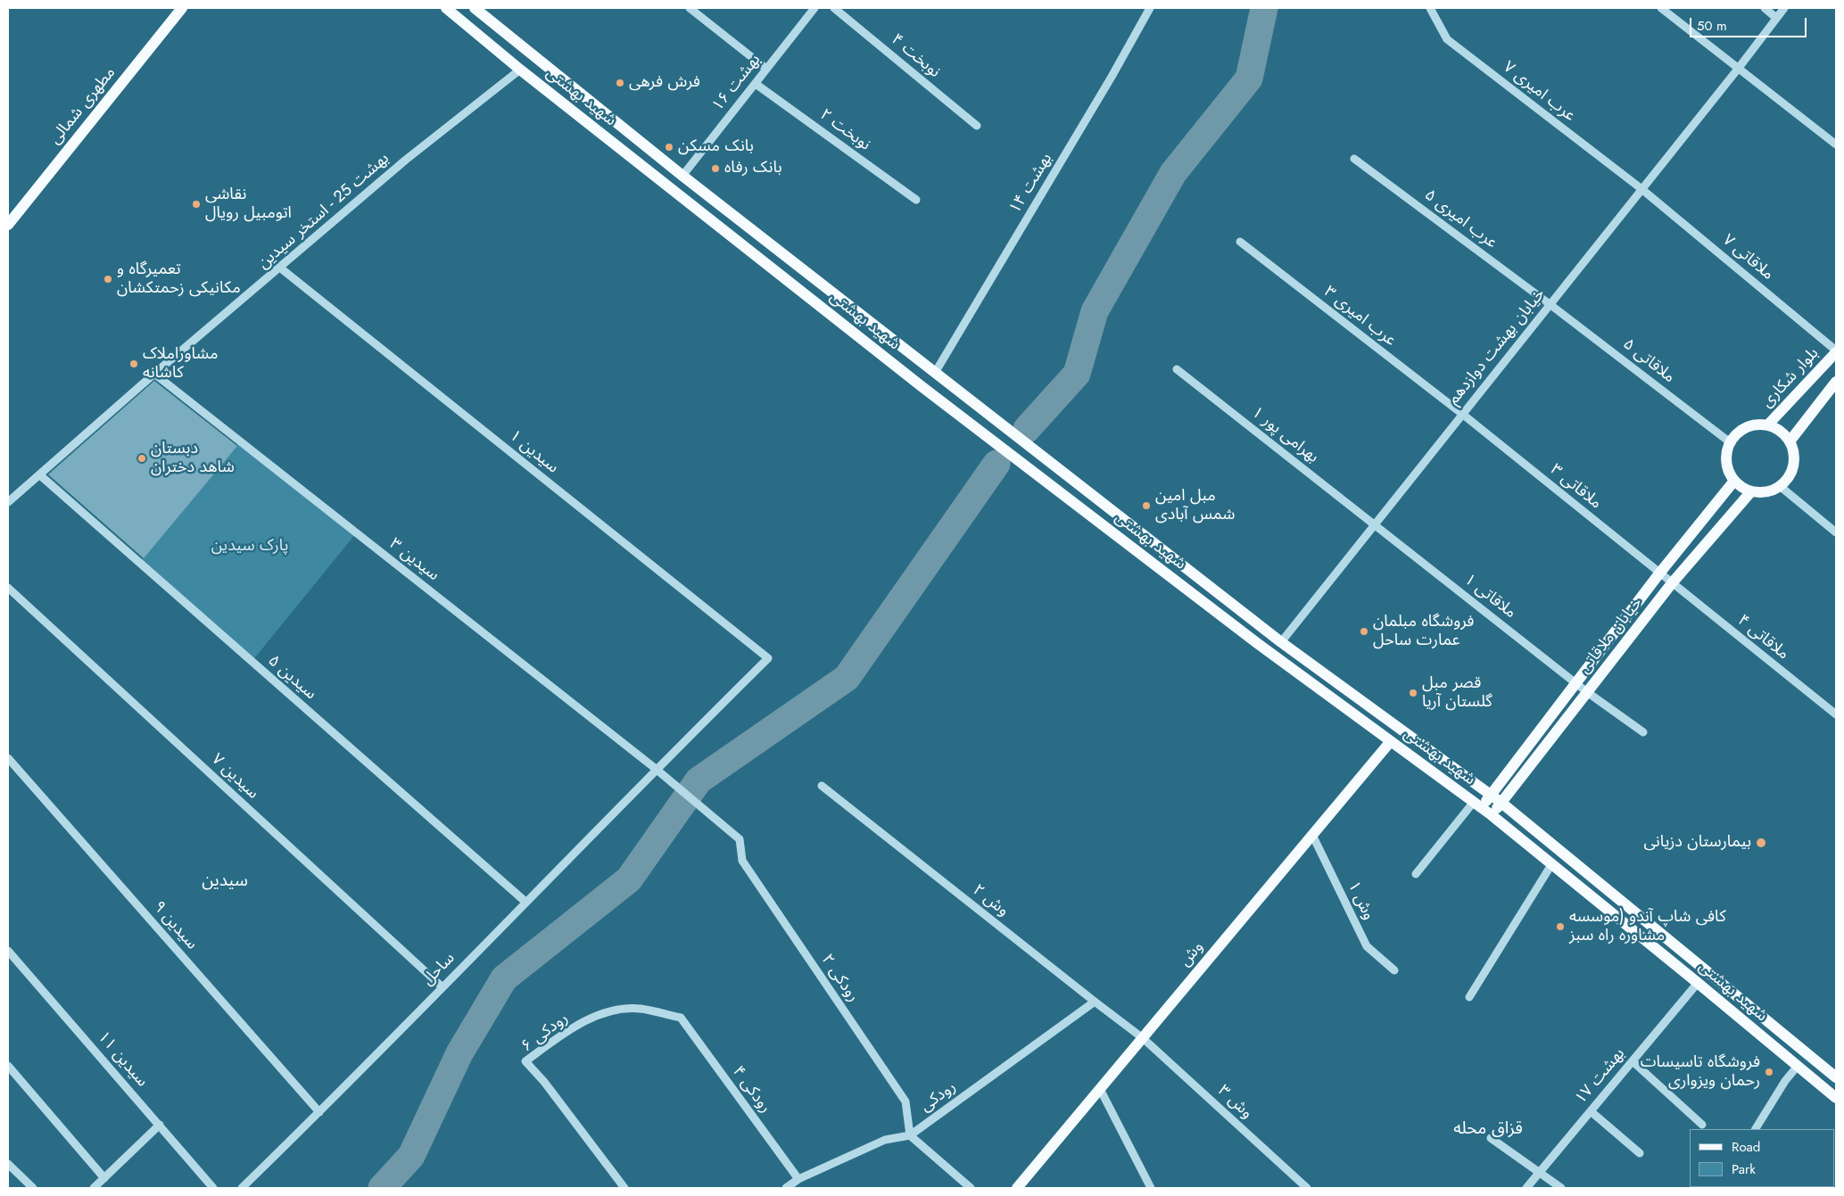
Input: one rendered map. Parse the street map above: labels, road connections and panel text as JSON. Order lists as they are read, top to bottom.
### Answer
{
  "streets": {
    "main road": [
      "شهید بهشتی",
      "مطهری شمالی",
      "بلوار شکاری",
      "خیابان ملاقاتی",
      "وش"
    ],
    "street": [
      "۴ نوبخت",
      "۱۶ بهشت",
      "۷ عرب امیری",
      "۲ نوبخت",
      "بهشت ۱۴",
      "بهشت 25 - استخر سیدین",
      "۵ عرب امیری",
      "۷ ملاقاتی",
      "۳ عرب امیری",
      "خیابان بهشت دوازدهم",
      "ملاقاتی ۵",
      "۱ بهرامی پور",
      "سیدین ۱",
      "ملاقاتی ۳",
      "سیدین ۳",
      "ملاقاتی ۱",
      "ملاقاتی ۴",
      "سیدین ۵",
      "سیدین ۷",
      "وش ۲",
      "وش ۱",
      "۹ سیدین",
      "ساحل",
      "رودکی ۲",
      "رودکی ۶",
      "۱۱ سیدین",
      "بهشت ۱۷",
      "رودکی ۴",
      "رودکی",
      "وش ۳"
    ]
  },
  "crossings": [
    ["۱۶ بهشت", "شهید بهشتی"],
    ["۱۶ بهشت", "۲ نوبخت"],
    ["۷ عرب امیری", "۷ ملاقاتی"],
    ["۷ عرب امیری", "خیابان بهشت دوازدهم"],
    ["شهید بهشتی", "بهشت ۱۴"],
    ["شهید بهشتی", "بهشت 25 - استخر سیدین"],
    ["شهید بهشتی", "خیابان بهشت دوازدهم"],
    ["شهید بهشتی", "خیابان ملاقاتی"],
    ["شهید بهشتی", "وش"],
    ["شهید بهشتی", "بهشت ۱۷"],
    ["بهشت 25 - استخر سیدین", "سیدین ۱"],
    ["بهشت 25 - استخر سیدین", "سیدین ۳"],
    ["بهشت 25 - استخر سیدین", "سیدین ۵"],
    ["۵ عرب امیری", "خیابان بهشت دوازدهم"],
    ["۵ عرب امیری", "ملاقاتی ۵"],
    ["۷ ملاقاتی", "خیابان بهشت دوازدهم"],
    ["۷ ملاقاتی", "بلوار شکاری"],
    ["۳ عرب امیری", "خیابان بهشت دوازدهم"],
    ["۳ عرب امیری", "ملاقاتی ۳"],
    ["خیابان بهشت دوازدهم", "ملاقاتی ۵"],
    ["خیابان بهشت دوازدهم", "۱ بهرامی پور"],
    ["خیابان بهشت دوازدهم", "ملاقاتی ۳"],
    ["خیابان بهشت دوازدهم", "ملاقاتی ۱"],
    ["ملاقاتی ۵", "بلوار شکاری"],
    ["ملاقاتی ۵", "خیابان ملاقاتی"],
    ["بلوار شکاری", "خیابان ملاقاتی"],
    ["۱ بهرامی پور", "ملاقاتی ۱"],
    ["سیدین ۱", "ساحل"],
    ["ملاقاتی ۳", "خیابان ملاقاتی"],
    ["ملاقاتی ۳", "ملاقاتی ۴"],
    ["سیدین ۳", "ساحل"],
    ["سیدین ۳", "رودکی ۲"],
    ["ملاقاتی ۱", "خیابان ملاقاتی"],
    ["خیابان ملاقاتی", "ملاقاتی ۴"],
    ["سیدین ۵", "ساحل"],
    ["سیدین ۷", "ساحل"],
    ["وش ۲", "وش"],
    ["وش ۲", "رودکی"],
    ["وش ۲", "وش ۳"],
    ["وش ۱", "وش"],
    ["۹ سیدین", "ساحل"],
    ["وش", "وش ۳"],
    ["رودکی ۲", "رودکی"],
    ["رودکی ۶", "رودکی ۴"],
    ["رودکی ۴", "رودکی"]
  ],
  "districts": ["سیدین", "قزاق محله"],
  "parks": ["پارک سیدین"],
  "places": [
    "فرش فرهی",
    "بانک مسکن",
    "بانک رفاه",
    "نقاشی اتومبیل رویال",
    "تعمیرگاه و مکانیکی زحمتکشان",
    "مشاوراملاک کاشانه",
    "دبستان شاهد دختران",
    "مبل امین شمس آبادی",
    "فروشگاه مبلمان عمارت ساحل",
    "قصر مبل گلستان آریا",
    "بیمارستان دزیانی",
    "کافی شاپ آندو (موسسه مشاوره راه سبز",
    "فروشگاه تاسیسات رحمان ویزواری"
  ],
  "legend": ["Road", "Park"],
  "scale_bar": "50 m"
}
